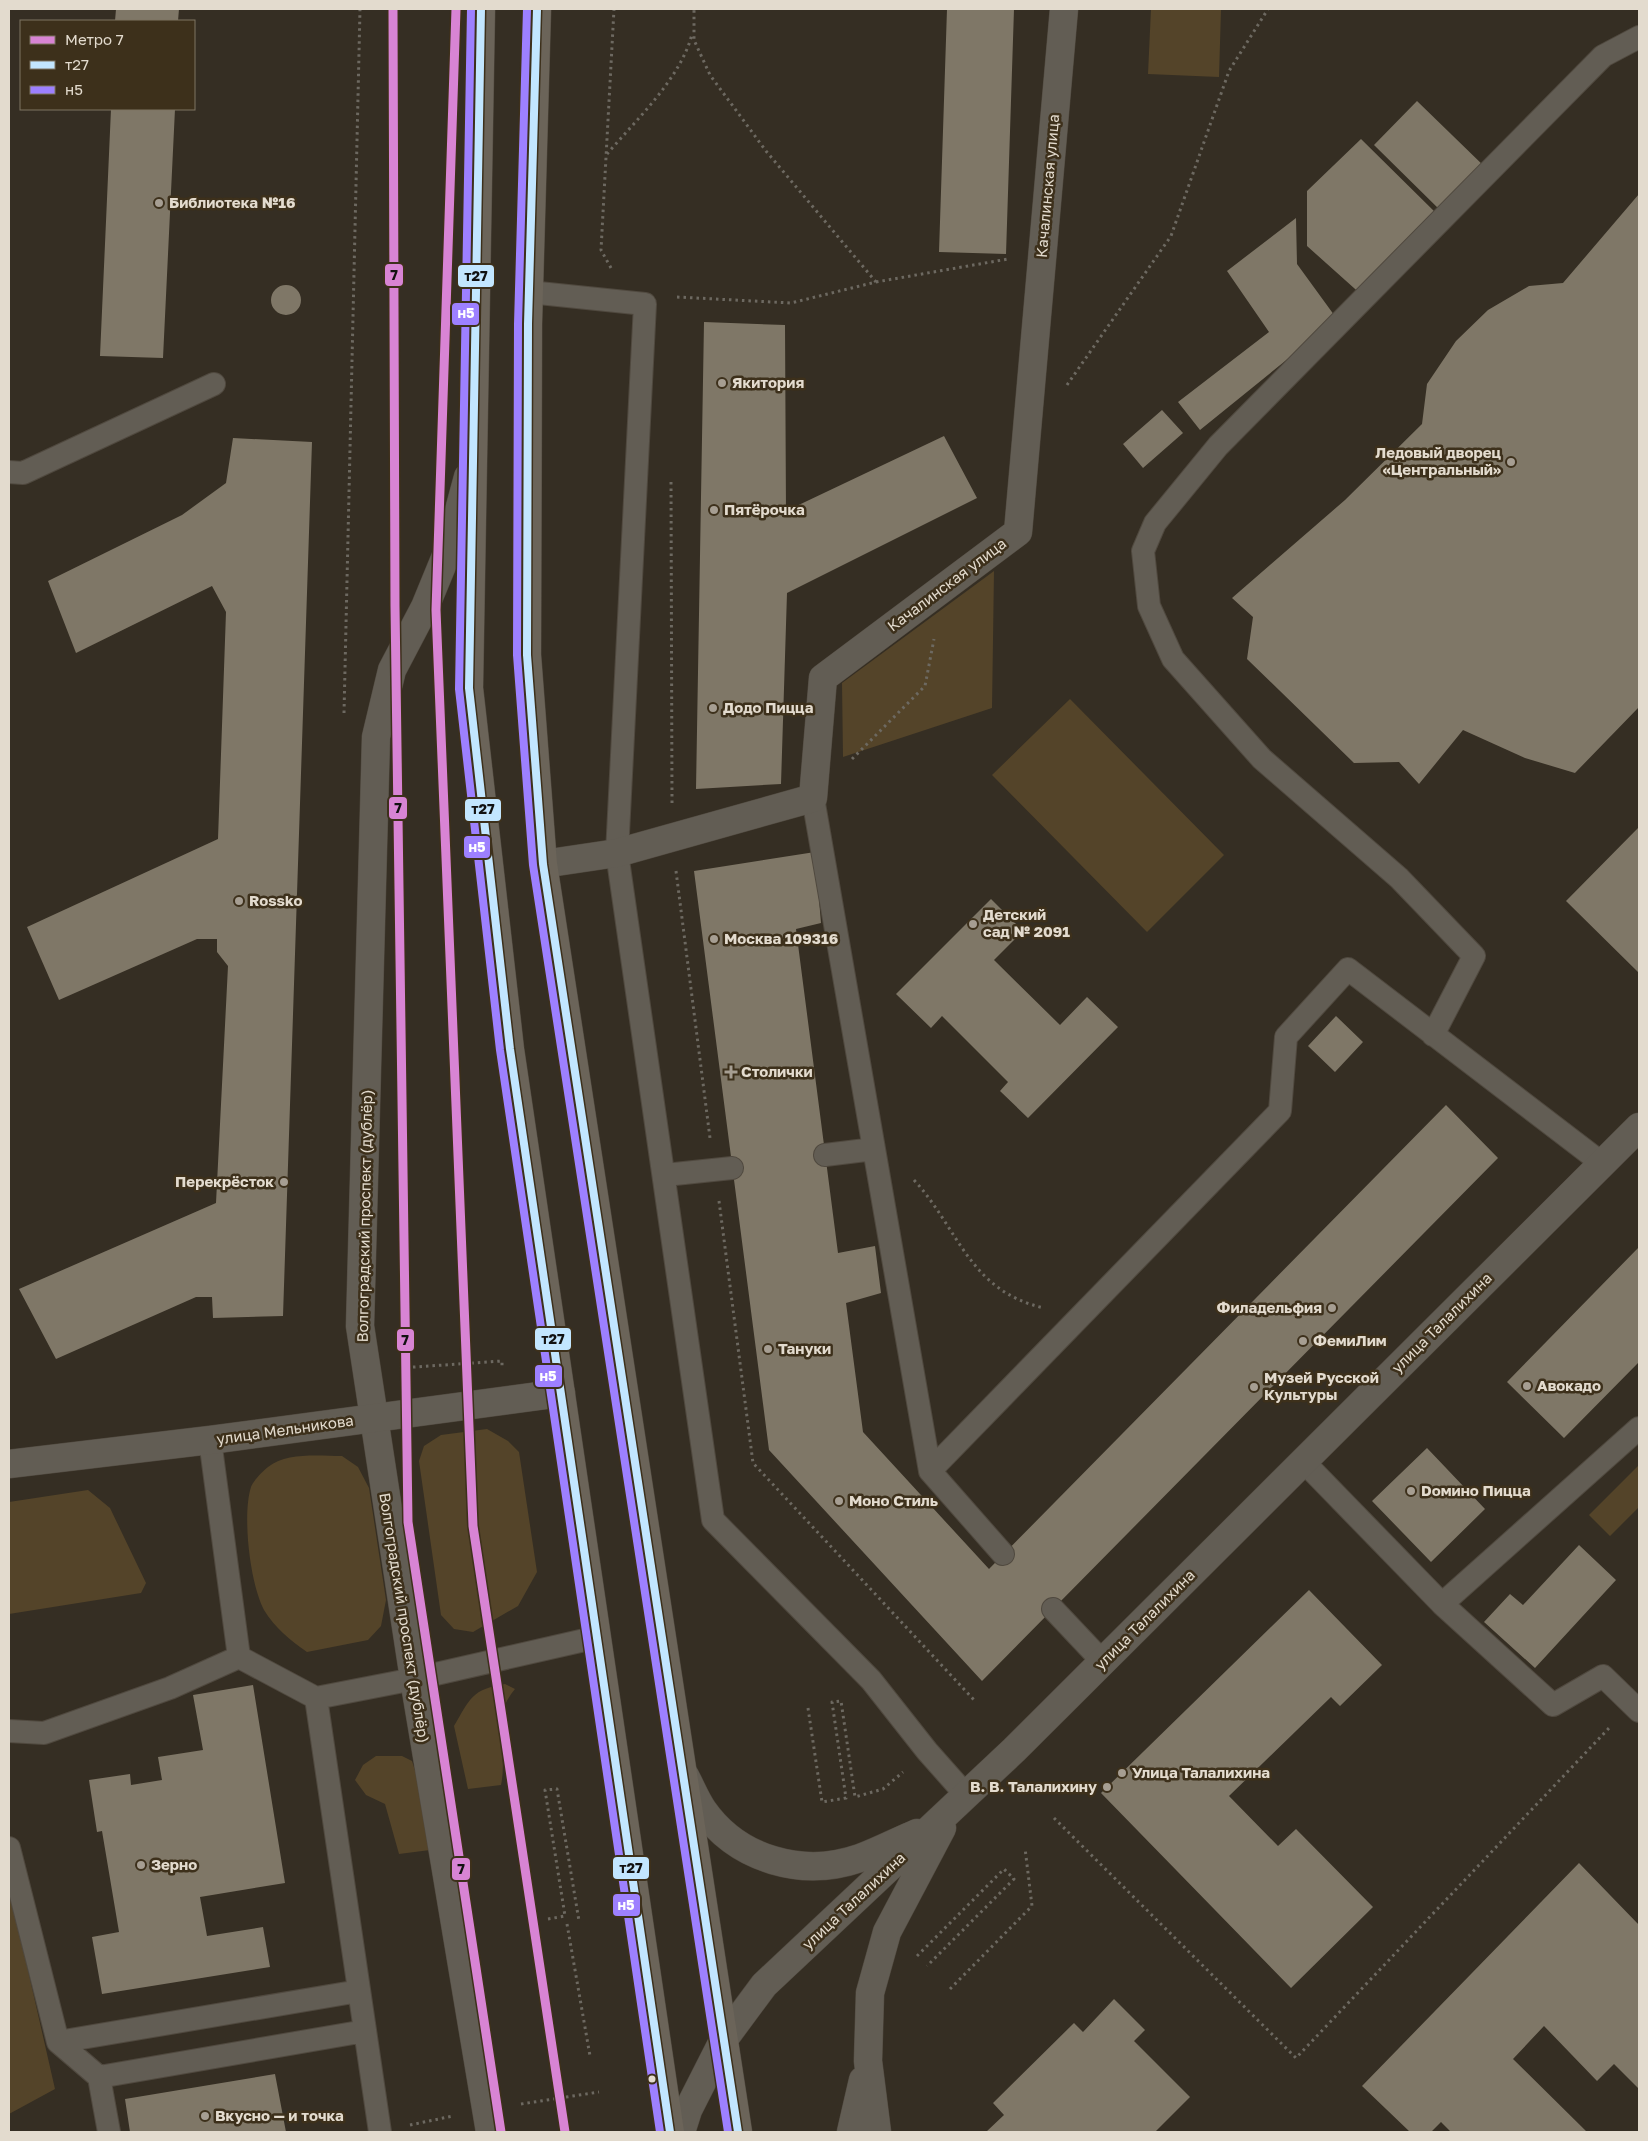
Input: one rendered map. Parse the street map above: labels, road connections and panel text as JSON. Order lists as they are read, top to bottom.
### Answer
{
  "streets": {
    "street": [
      "Качалинская улица",
      "Волгоградский проспект (дублёр)",
      "улица Талалихина",
      "улица Мельникова"
    ]
  },
  "crossings": [
    ["Волгоградский проспект (дублёр)", "улица Мельникова"]
  ],
  "places": {
    "other": [
      "Библиотека №16",
      "Якитория",
      "Ледовый дворец «Центральный»",
      "Пятёрочка",
      "Додо Пицца",
      "Rossko",
      "Детский сад № 2091",
      "Москва 109316",
      "Перекрёсток",
      "Филадельфия",
      "ФемиЛим",
      "Тануки",
      "Авокадо",
      "Музей Русской Культуры",
      "Dомино Пицца",
      "Моно Стиль",
      "Улица Талалихина",
      "В. В. Талалихину",
      "Зерно",
      "Вкусно — и точка"
    ],
    "health": ["Столички"]
  },
  "lines": ["metro line 7", "transit line т27", "transit line н5"],
  "legend": ["Метро 7", "т27", "н5"]
}
